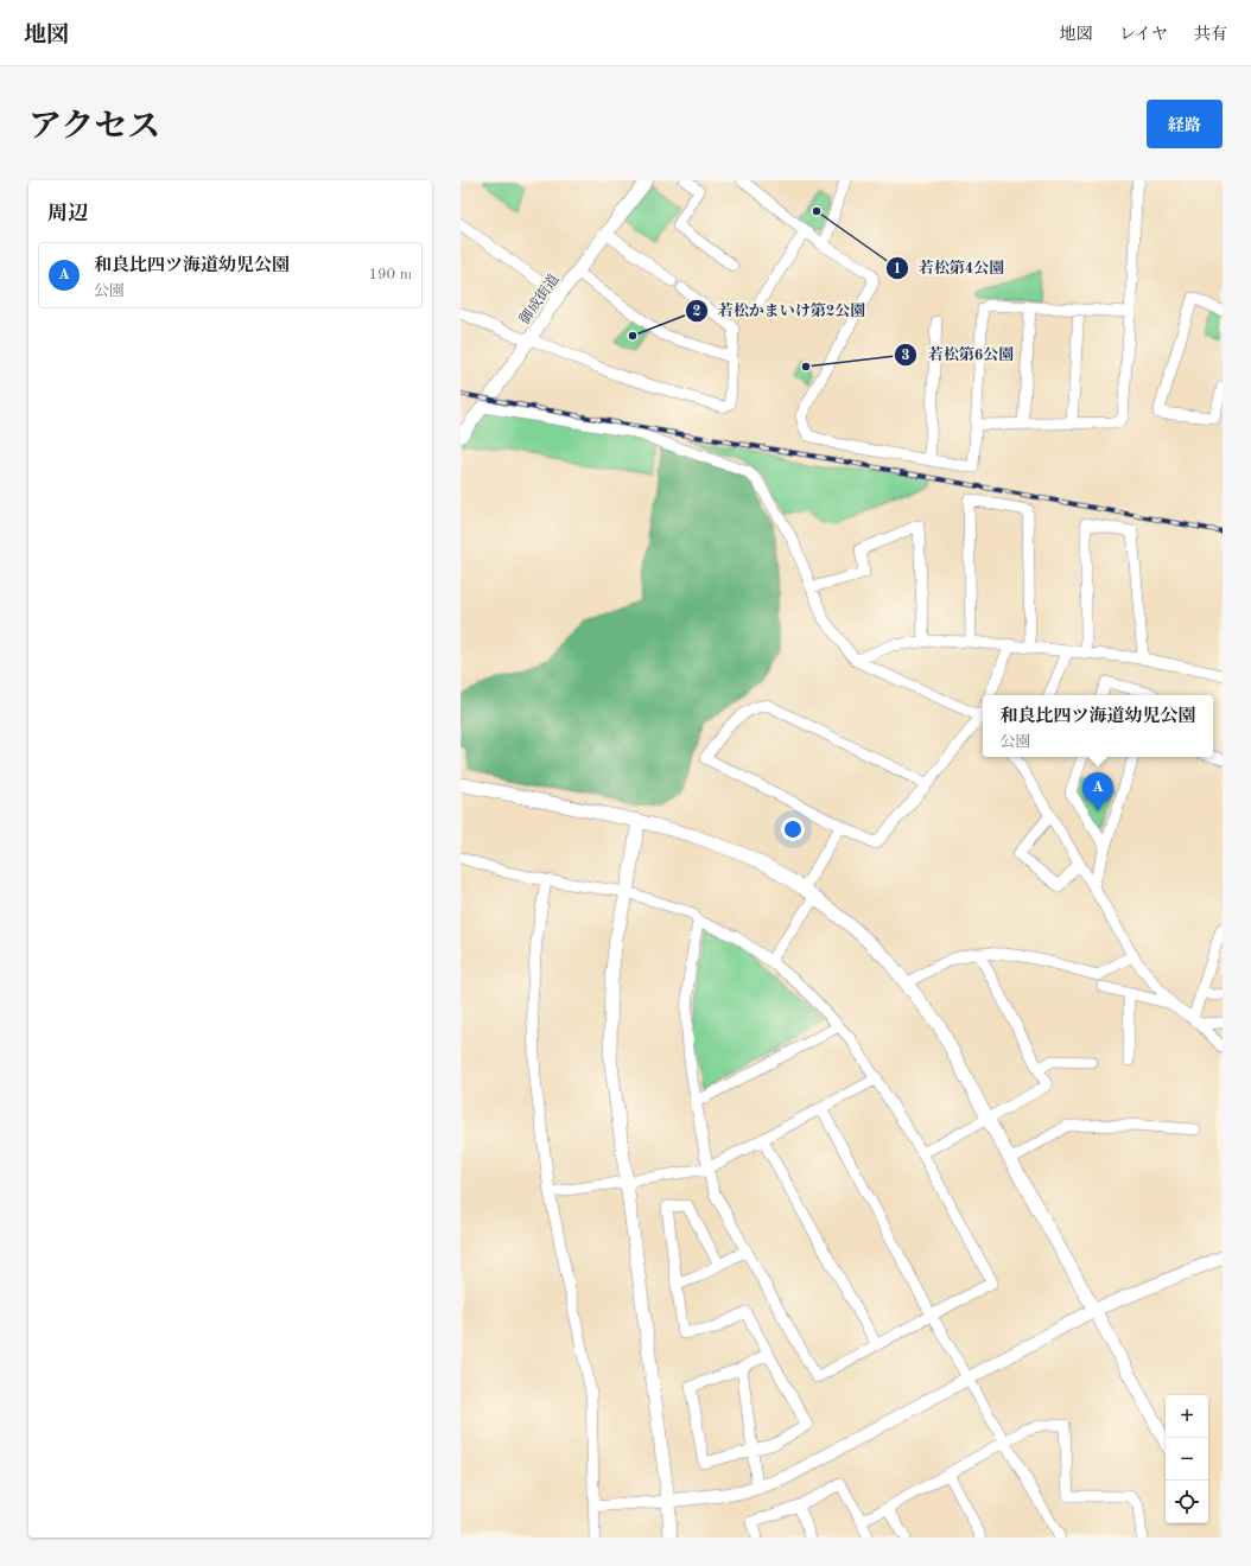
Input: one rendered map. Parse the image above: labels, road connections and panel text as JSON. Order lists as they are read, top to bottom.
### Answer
{
  "streets": {
    "street": ["御成街道"]
  },
  "places": ["若松第4公園", "若松かまいけ第2公園", "若松第6公園"],
  "page": {
    "header": "地図",
    "nav": ["地図", "レイヤ", "共有"],
    "title": "アクセス",
    "buttons": "経路",
    "heading": "周辺",
    "list": [
      {
        "mark": "A",
        "name": "和良比四ツ海道幼児公園",
        "note": "公園",
        "value": "190 m"
      }
    ],
    "popup": ["和良比四ツ海道幼児公園", "公園"],
    "pins": "A",
    "map_buttons": ["+", "−"]
  }
}
